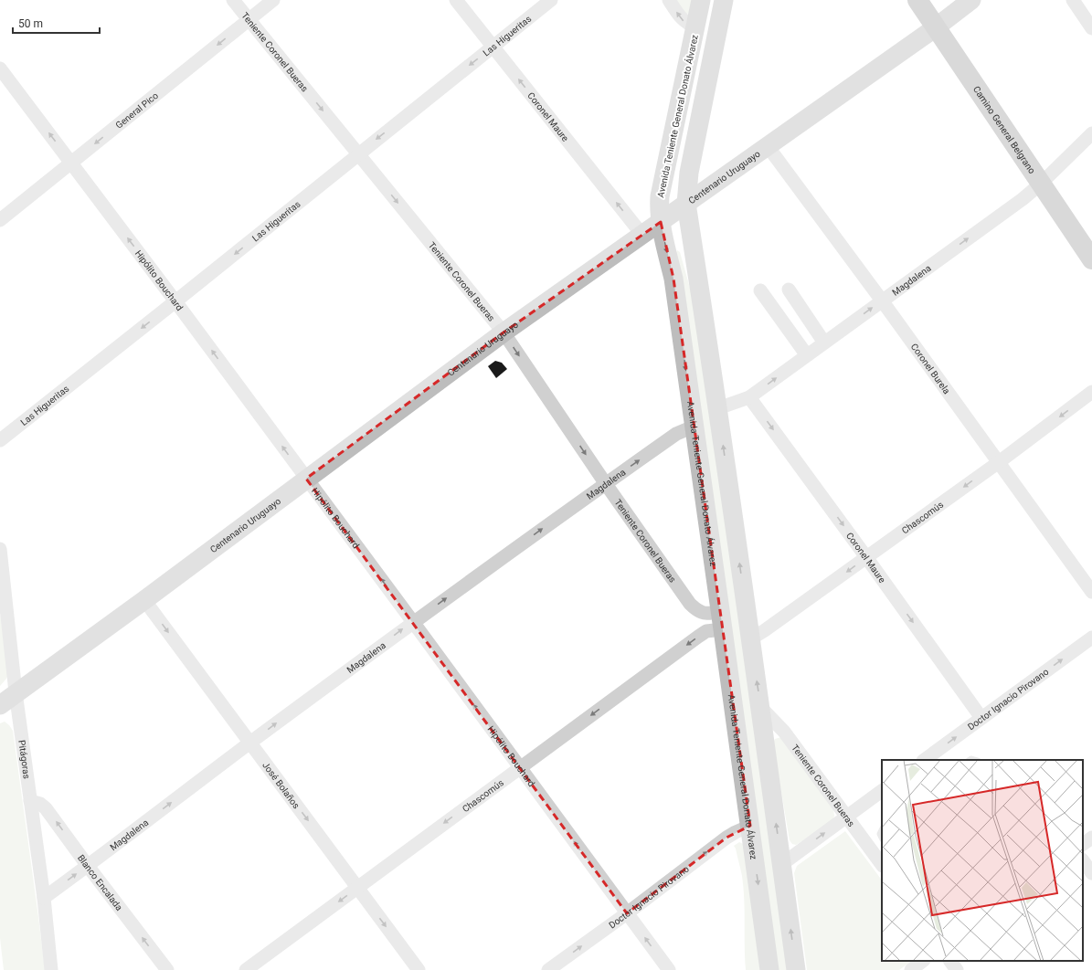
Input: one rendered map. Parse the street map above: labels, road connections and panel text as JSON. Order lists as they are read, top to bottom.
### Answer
{
  "streets": {
    "main road": ["Avenida Teniente General Donato Álvarez", "Camino General Belgrano", "Centenario Uruguayo"],
    "street": [
      "Las Higueritas",
      "Teniente Coronel Bueras",
      "General Pico",
      "Coronel Maure",
      "Magdalena",
      "Hipólito Bouchard",
      "Coronel Burela",
      "Chascomús",
      "Doctor Ignacio Pirovano",
      "Pitágoras",
      "José Bolaños",
      "Blanco Encalada"
    ]
  },
  "crossings": [
    ["Las Higueritas", "Teniente Coronel Bueras"],
    ["Las Higueritas", "Coronel Maure"],
    ["Las Higueritas", "Hipólito Bouchard"],
    ["Teniente Coronel Bueras", "General Pico"],
    ["Teniente Coronel Bueras", "Centenario Uruguayo"],
    ["Teniente Coronel Bueras", "Magdalena"],
    ["General Pico", "Hipólito Bouchard"],
    ["Avenida Teniente General Donato Álvarez", "Centenario Uruguayo"],
    ["Avenida Teniente General Donato Álvarez", "Magdalena"],
    ["Avenida Teniente General Donato Álvarez", "Chascomús"],
    ["Avenida Teniente General Donato Álvarez", "Doctor Ignacio Pirovano"],
    ["Coronel Maure", "Centenario Uruguayo"],
    ["Coronel Maure", "Magdalena"],
    ["Coronel Maure", "Chascomús"],
    ["Coronel Maure", "Doctor Ignacio Pirovano"],
    ["Camino General Belgrano", "Centenario Uruguayo"],
    ["Camino General Belgrano", "Magdalena"],
    ["Centenario Uruguayo", "Hipólito Bouchard"],
    ["Centenario Uruguayo", "Coronel Burela"],
    ["Centenario Uruguayo", "Pitágoras"],
    ["Centenario Uruguayo", "José Bolaños"],
    ["Magdalena", "Hipólito Bouchard"],
    ["Magdalena", "Coronel Burela"],
    ["Magdalena", "Pitágoras"],
    ["Magdalena", "José Bolaños"],
    ["Magdalena", "Blanco Encalada"],
    ["Hipólito Bouchard", "Chascomús"],
    ["Hipólito Bouchard", "Doctor Ignacio Pirovano"],
    ["Coronel Burela", "Chascomús"],
    ["Chascomús", "José Bolaños"],
    ["Pitágoras", "Blanco Encalada"]
  ],
  "one_way": [
    "Las Higueritas",
    "Teniente Coronel Bueras",
    "General Pico",
    "Magdalena",
    "Hipólito Bouchard",
    "Chascomús",
    "Doctor Ignacio Pirovano",
    "José Bolaños",
    "Blanco Encalada"
  ],
  "scale_bar": "50 m"
}
